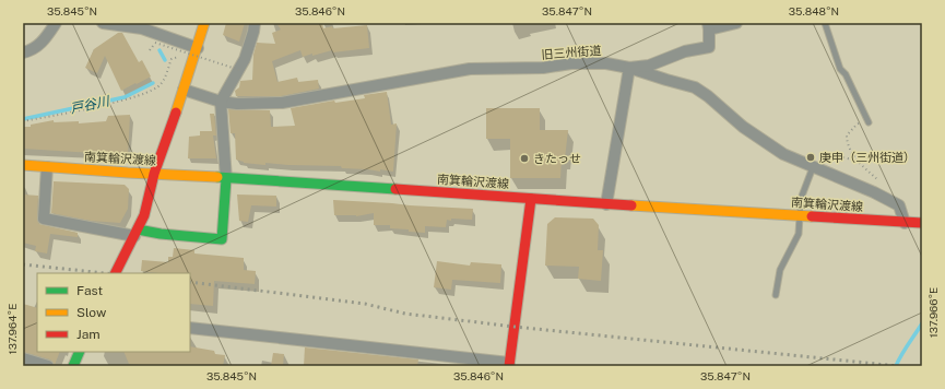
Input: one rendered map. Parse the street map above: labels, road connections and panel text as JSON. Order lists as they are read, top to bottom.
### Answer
{
  "streets": {
    "main road": ["南箕輪沢渡線"],
    "street": ["旧三州街道"]
  },
  "crossings": [
    ["旧三州街道", "南箕輪沢渡線"]
  ],
  "water": ["戸谷川"],
  "places": ["庚申（三州街道）", "きたっせ"],
  "legend": ["Fast", "Slow", "Jam"],
  "coordinates": [
    "35.845°N",
    "35.846°N",
    "35.847°N",
    "35.848°N",
    "137.966°E",
    "137.964°E"
  ]
}
